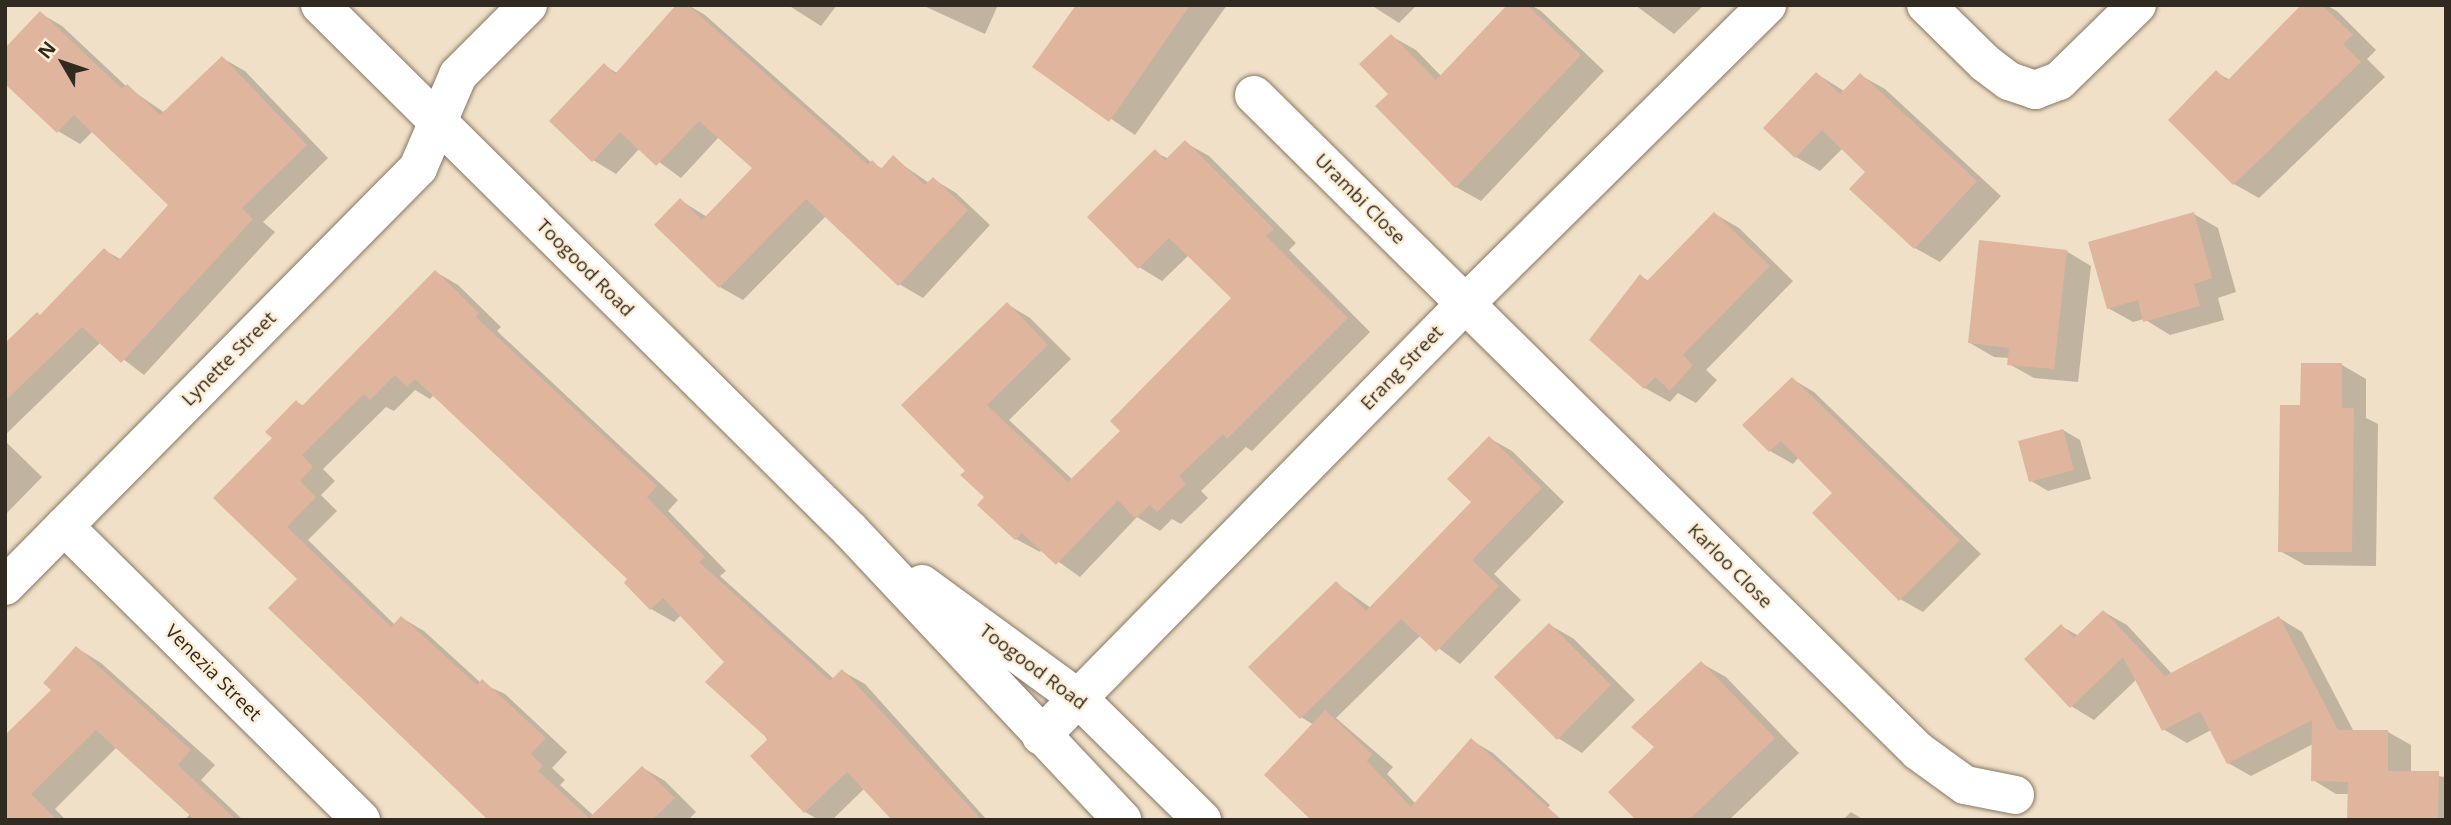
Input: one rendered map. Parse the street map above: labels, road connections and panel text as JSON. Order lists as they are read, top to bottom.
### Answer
{
  "streets": {
    "street": [
      "Urambi Close",
      "Toogood Road",
      "Lynette Street",
      "Erang Street",
      "Karloo Close",
      "Venezia Street"
    ]
  },
  "crossings": [
    ["Urambi Close", "Erang Street"],
    ["Urambi Close", "Karloo Close"],
    ["Toogood Road", "Lynette Street"],
    ["Toogood Road", "Erang Street"],
    ["Lynette Street", "Venezia Street"],
    ["Erang Street", "Karloo Close"]
  ],
  "north": "top left"
}
